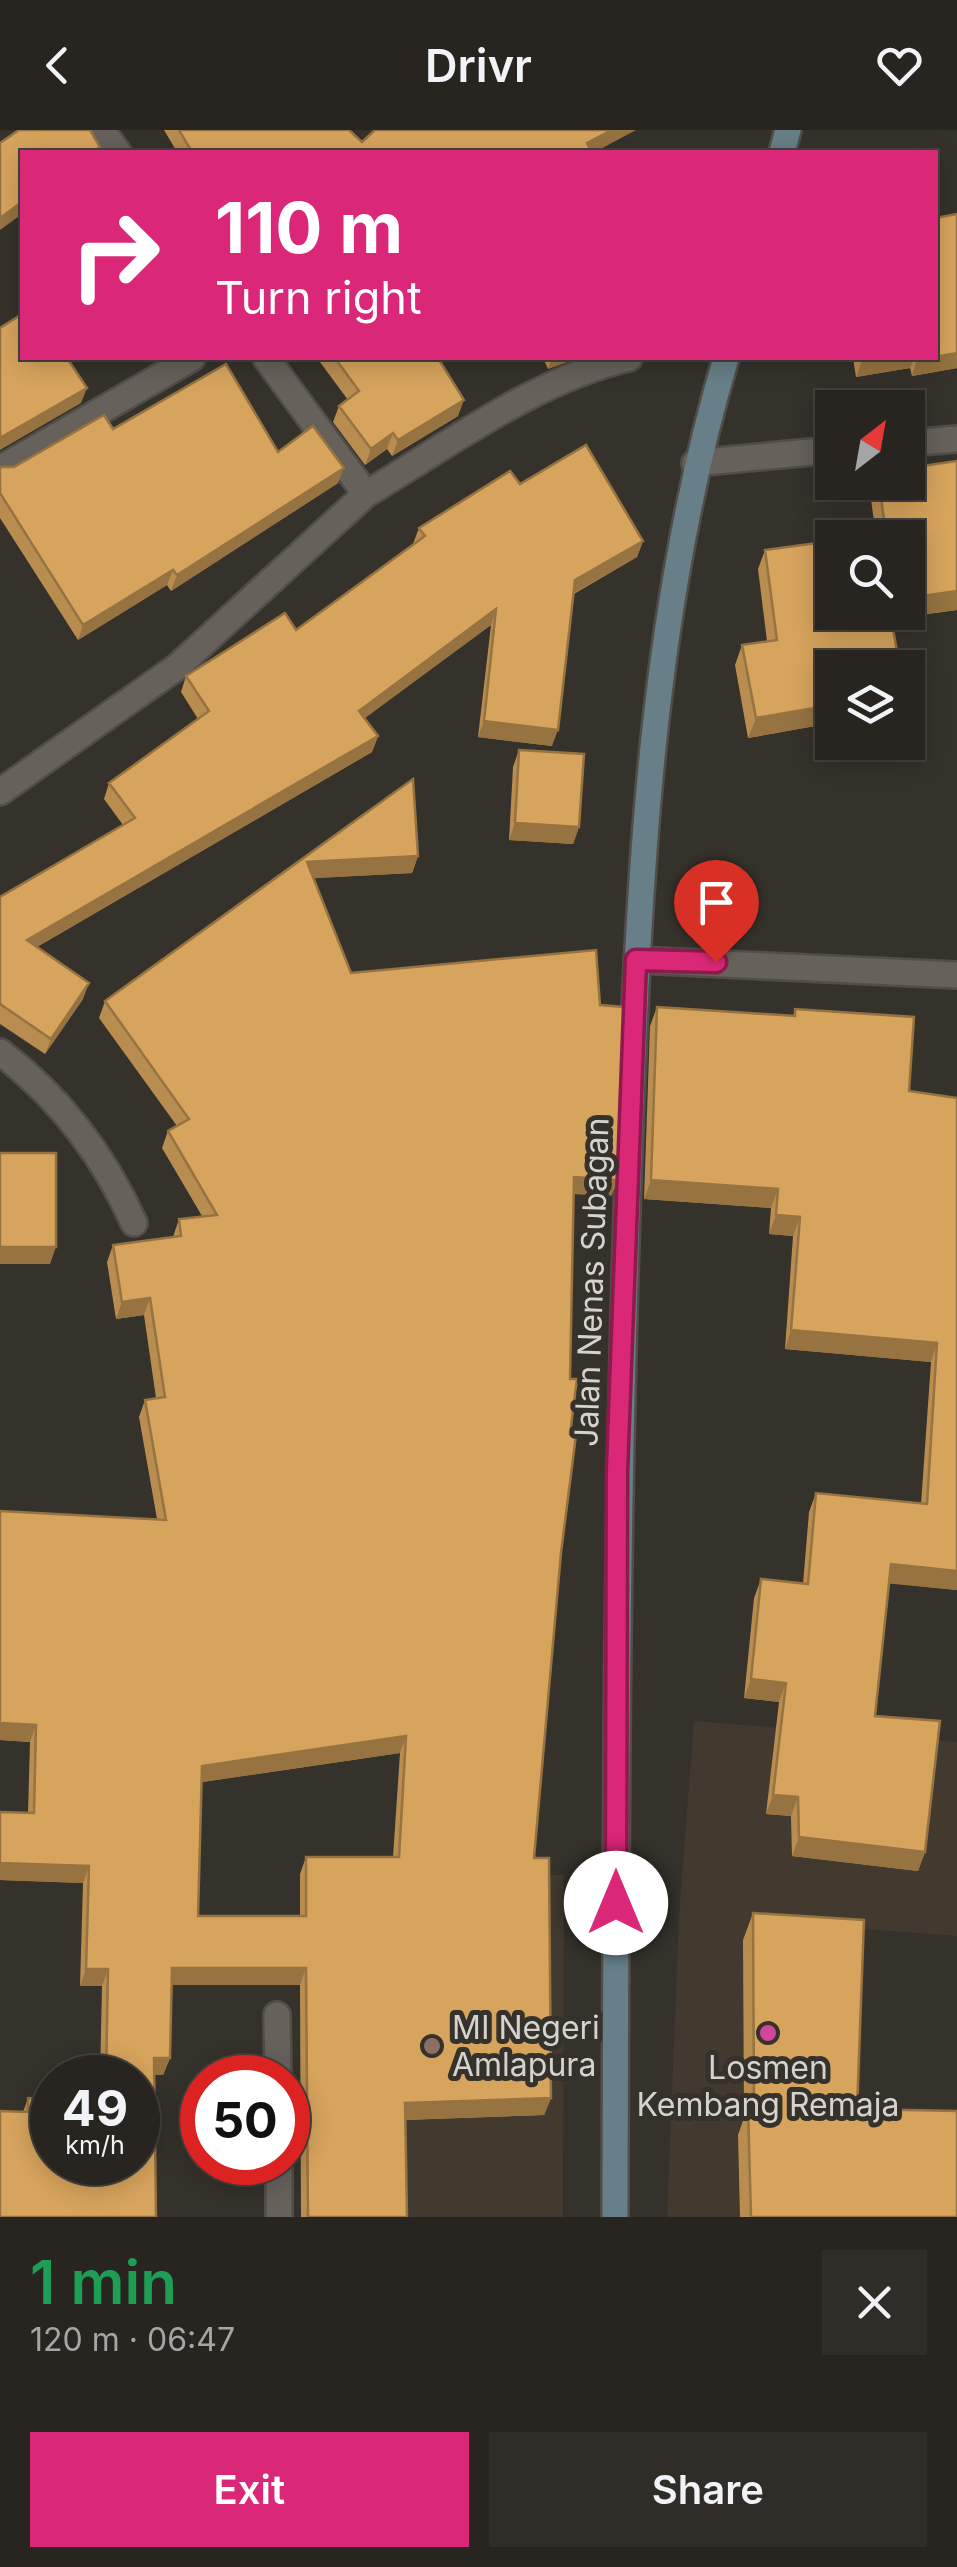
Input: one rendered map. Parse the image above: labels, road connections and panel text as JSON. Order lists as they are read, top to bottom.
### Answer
{
  "streets": {
    "main road": ["Jalan Nenas Subagan"]
  },
  "places": ["Losmen Kembang Remaja", "MI Negeri Amlapura"],
  "north": "top right",
  "page": {
    "header": "Drivr",
    "turn": ["110 m", "Turn right"],
    "speed": "49 km/h",
    "limit": "50",
    "heading": ["1 min", "120 m · 06:47"],
    "buttons": ["Exit", "Share"]
  }
}
